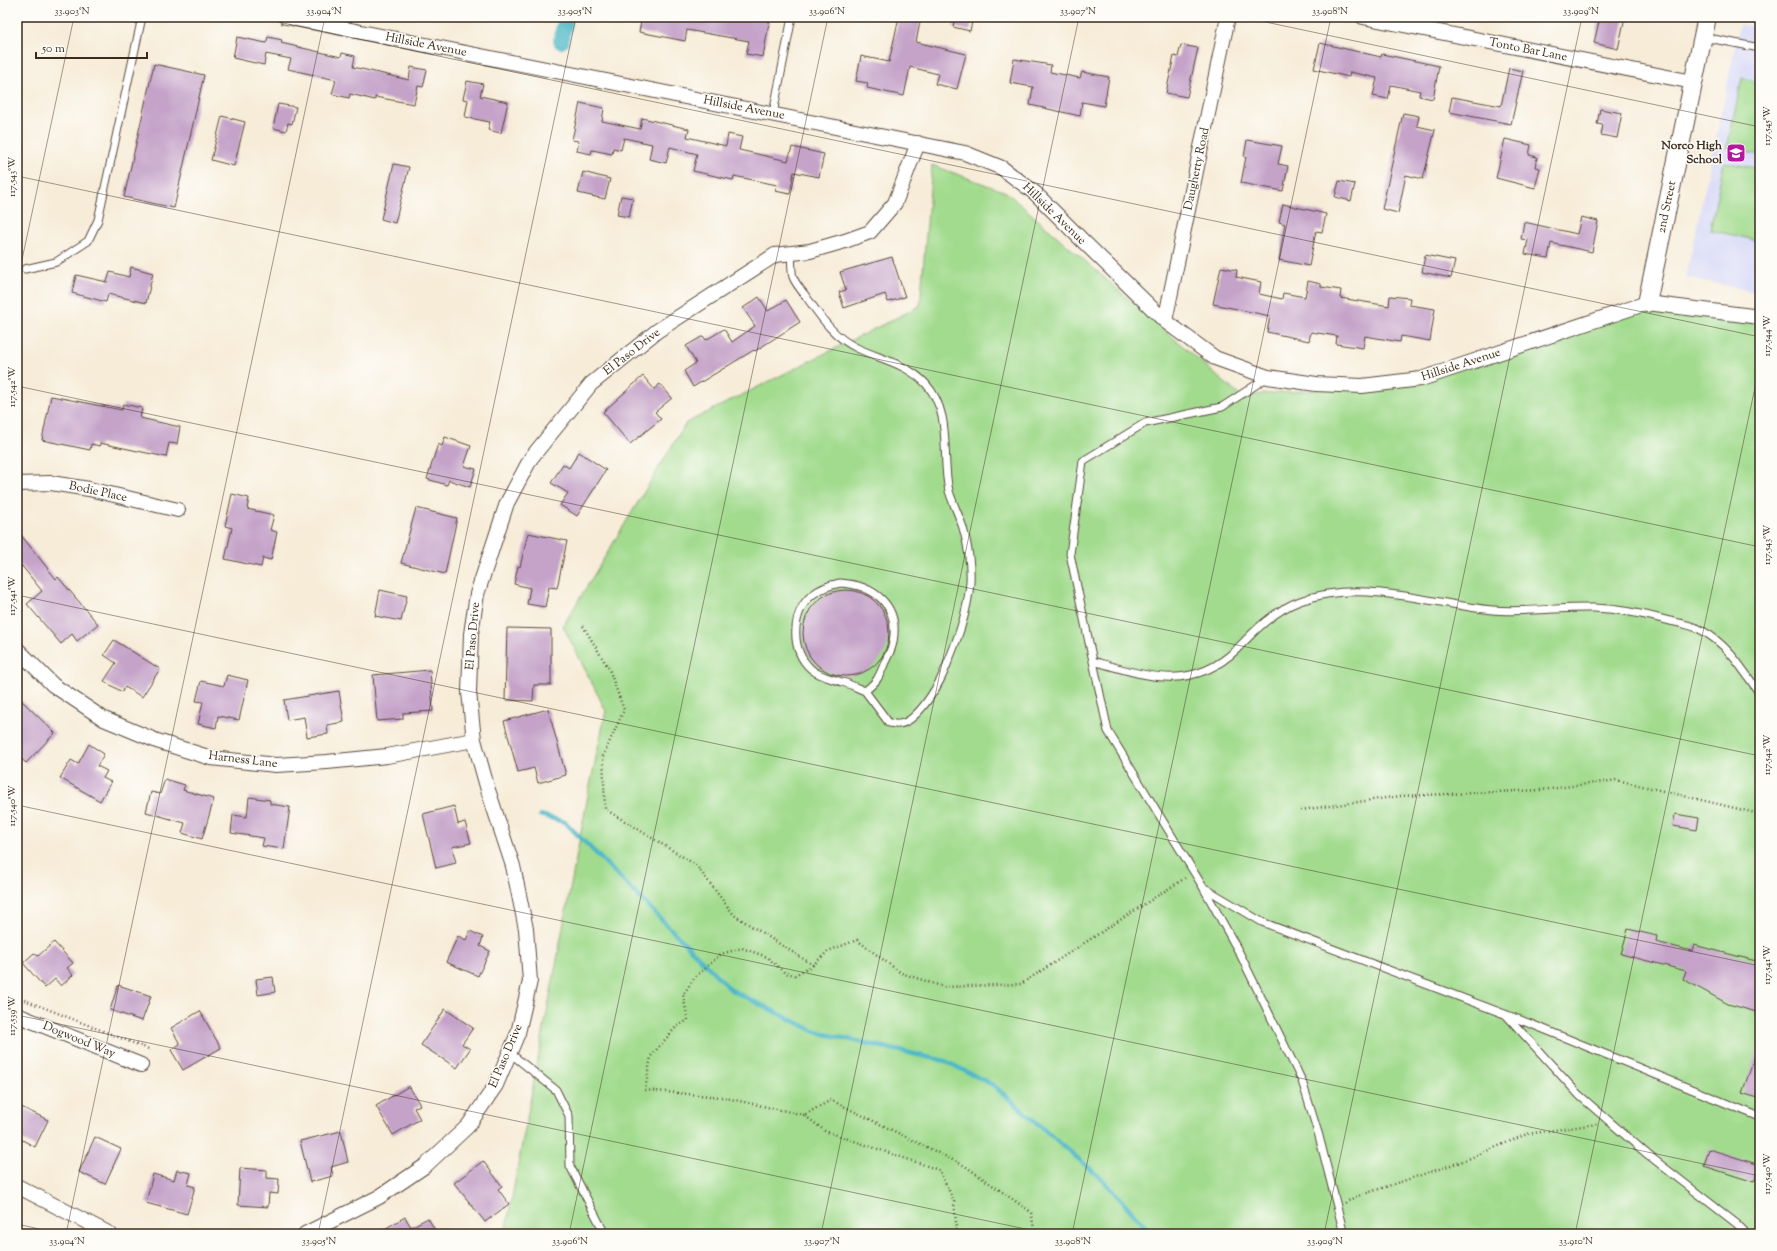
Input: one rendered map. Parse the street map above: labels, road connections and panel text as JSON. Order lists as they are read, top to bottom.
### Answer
{
  "streets": {
    "street": [
      "Hillside Avenue",
      "Tonto Bar Lane",
      "Daugherty Road",
      "2nd Street",
      "El Paso Drive",
      "Bodie Place",
      "Harness Lane",
      "Dogwood Way"
    ]
  },
  "crossings": [
    ["Hillside Avenue", "Daugherty Road"],
    ["Hillside Avenue", "2nd Street"],
    ["Hillside Avenue", "El Paso Drive"],
    ["Tonto Bar Lane", "2nd Street"],
    ["El Paso Drive", "Harness Lane"]
  ],
  "places": {
    "school or university": ["Norco High School"]
  },
  "scale_bar": "50 m",
  "coordinates": [
    "33.903°N",
    "33.904°N",
    "33.905°N",
    "33.906°N",
    "33.907°N",
    "33.908°N",
    "33.909°N",
    "117.545°W",
    "117.543°W",
    "117.544°W",
    "117.542°W",
    "117.541°W",
    "117.540°W",
    "117.539°W",
    "33.910°N"
  ]
}
